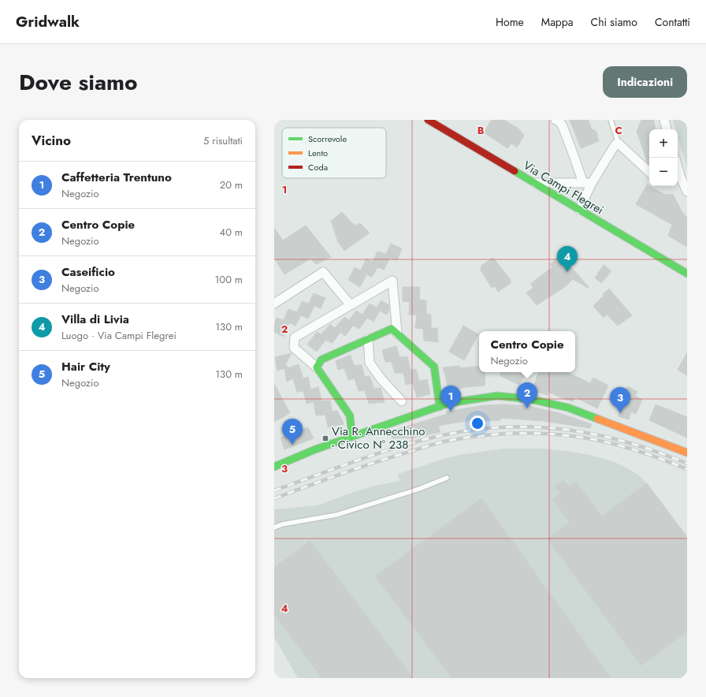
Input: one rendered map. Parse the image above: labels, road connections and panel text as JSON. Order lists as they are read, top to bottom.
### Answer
{
  "streets": {
    "street": ["Via Campi Flegrei"]
  },
  "places": {
    "transit": ["Via R. Annecchino - Civico N° 238"]
  },
  "legend": ["Scorrevole", "Lento", "Coda"],
  "page": {
    "header": "Gridwalk",
    "nav": [
      "Home",
      "Mappa",
      "Chi siamo",
      "Contatti"
    ],
    "title": "Dove siamo",
    "buttons": "Indicazioni",
    "heading": ["Vicino", "5 risultati"],
    "map_buttons": ["+", "−"],
    "list": [
      {
        "mark": "1",
        "name": "Caffetteria Trentuno",
        "note": "Negozio",
        "value": "20 m"
      },
      {
        "mark": "2",
        "name": "Centro Copie",
        "note": "Negozio",
        "value": "40 m"
      },
      {
        "mark": "3",
        "name": "Caseificio",
        "note": "Negozio",
        "value": "100 m"
      },
      {
        "mark": "4",
        "name": "Villa di Livia",
        "note": "Luogo · Via Campi Flegrei",
        "value": "130 m"
      },
      {
        "mark": "5",
        "name": "Hair City",
        "note": "Negozio",
        "value": "130 m"
      }
    ],
    "pins": [
      "4",
      "2",
      "1",
      "3",
      "5"
    ],
    "popup": ["Centro Copie", "Negozio"]
  },
  "grid": {
    "columns": ["B", "C"],
    "rows": [
      "1",
      "2",
      "3",
      "4"
    ]
  }
}
